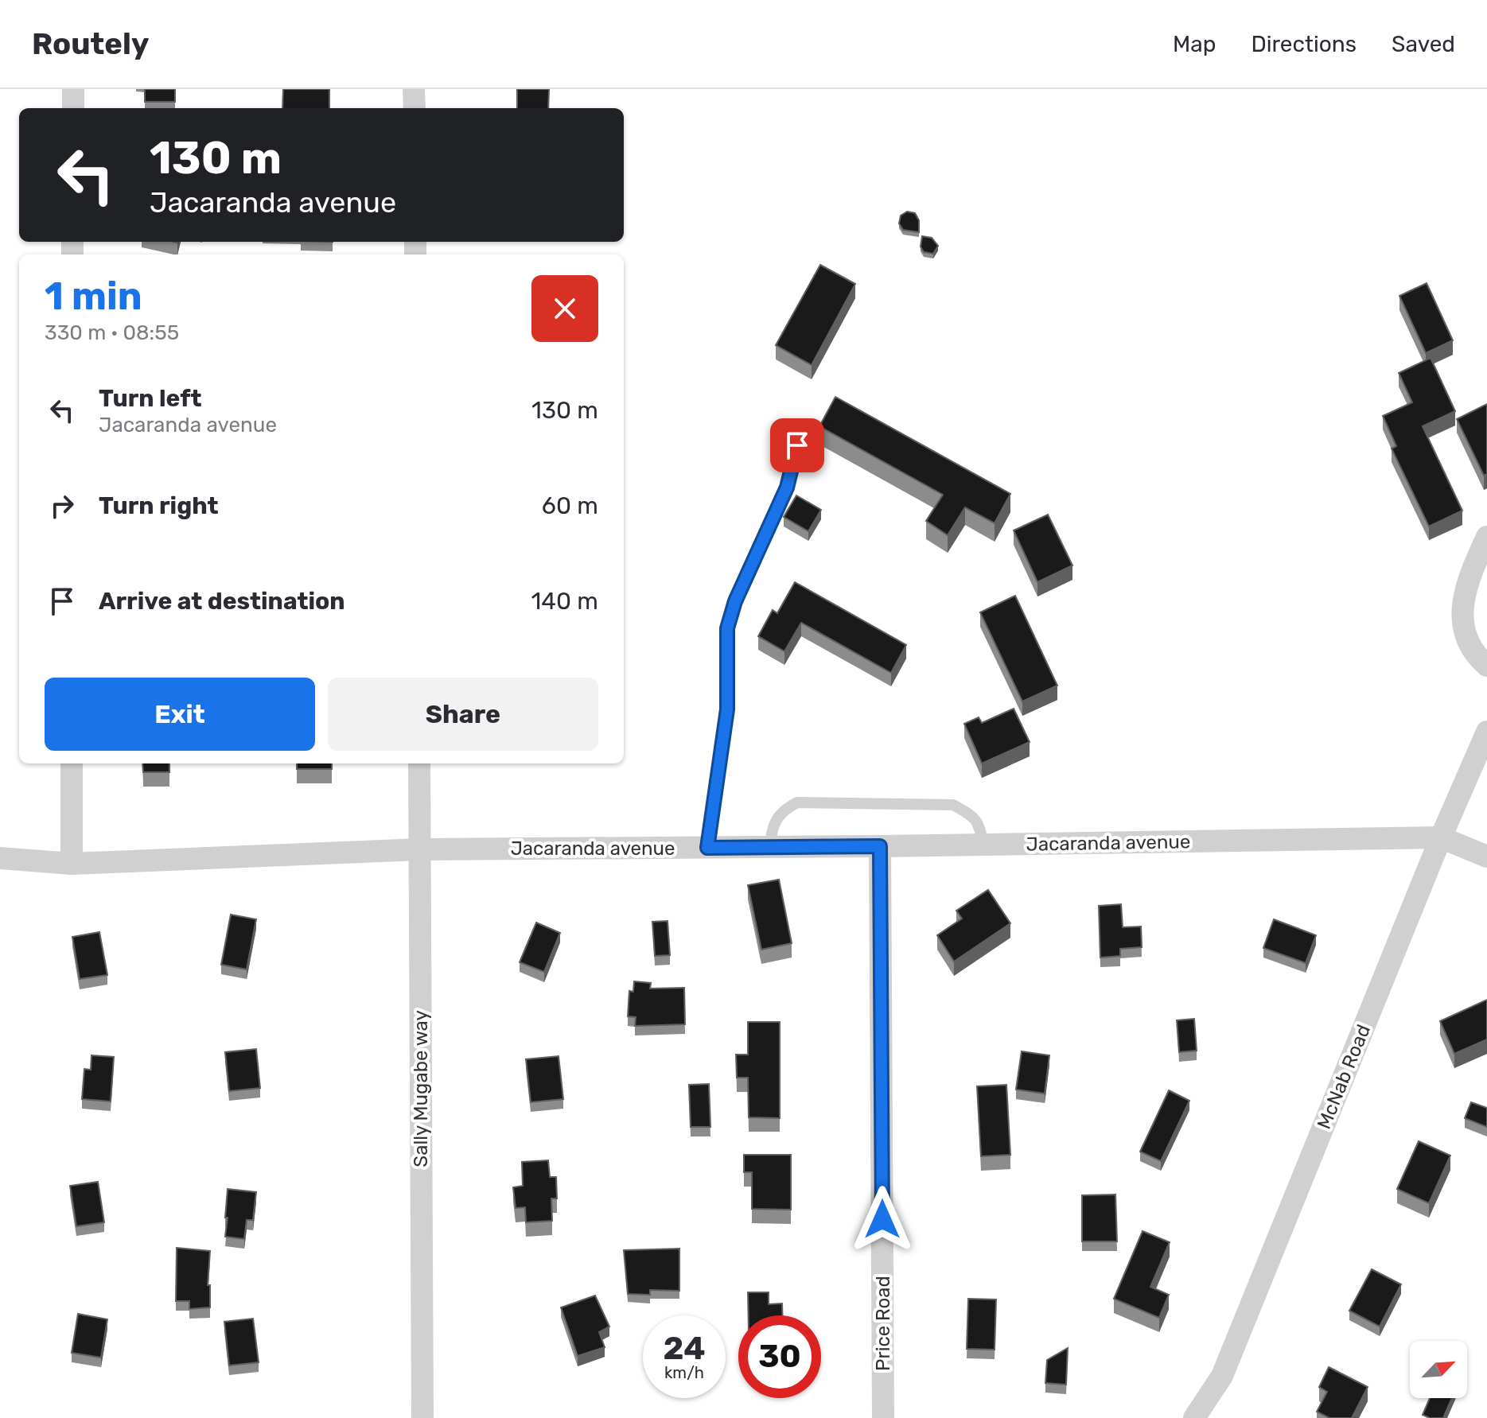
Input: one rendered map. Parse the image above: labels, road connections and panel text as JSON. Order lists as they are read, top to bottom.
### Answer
{
  "streets": {
    "street": [
      "Jacaranda avenue",
      "McNab Road",
      "Sally Mugabe way",
      "Price Road"
    ]
  },
  "crossings": [
    ["Jacaranda avenue", "McNab Road"],
    ["Jacaranda avenue", "Sally Mugabe way"],
    ["Jacaranda avenue", "Price Road"]
  ],
  "north": "top right",
  "page": {
    "header": "Routely",
    "nav": ["Map", "Directions", "Saved"],
    "turn": ["130 m", "Jacaranda avenue"],
    "heading": ["1 min", "330 m · 08:55"],
    "list": [
      {
        "name": "Turn left",
        "note": "Jacaranda avenue",
        "value": "130 m"
      },
      {
        "name": "Turn right",
        "value": "60 m"
      },
      {
        "name": "Arrive at destination",
        "value": "140 m"
      }
    ],
    "buttons": ["Exit", "Share"],
    "speed": "24 km/h",
    "limit": "30"
  }
}
